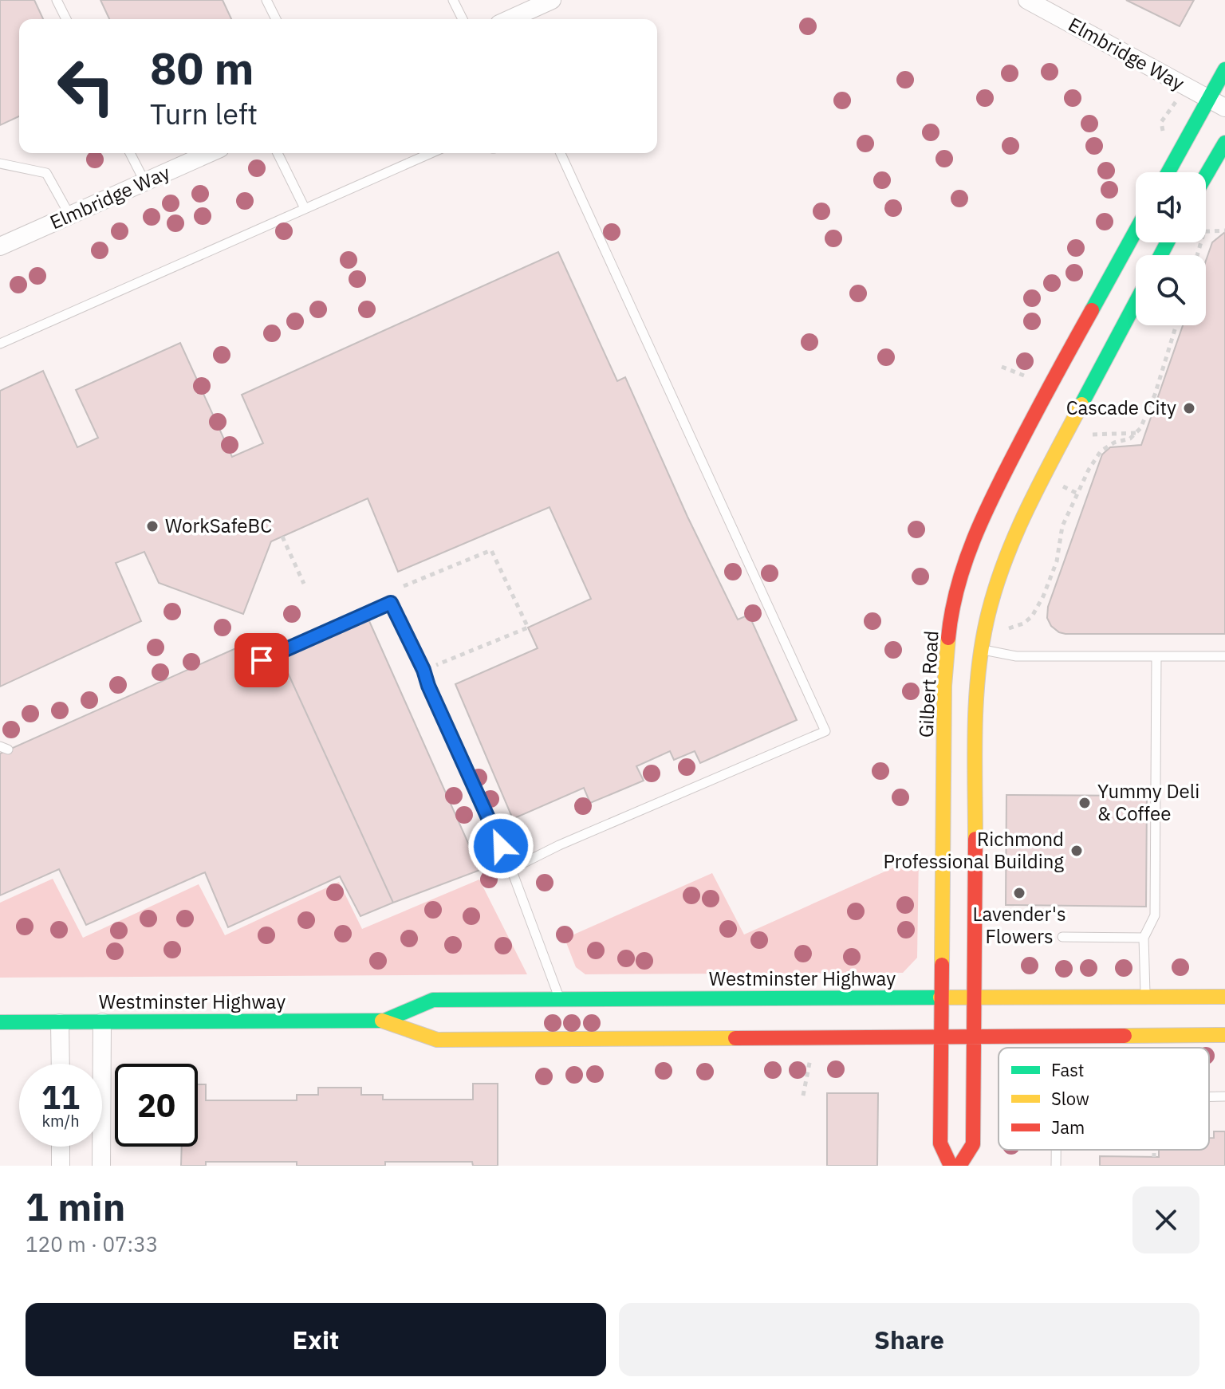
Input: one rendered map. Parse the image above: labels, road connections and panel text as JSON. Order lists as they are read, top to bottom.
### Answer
{
  "streets": {
    "main road": ["Gilbert Road", "Westminster Highway"],
    "street": ["Elmbridge Way"]
  },
  "crossings": [
    ["Gilbert Road", "Westminster Highway"]
  ],
  "places": [
    "Cascade City",
    "WorkSafeBC",
    "Yummy Deli & Coffee",
    "Richmond Professional Building",
    "Lavender's Flowers"
  ],
  "legend": ["Fast", "Slow", "Jam"],
  "page": {
    "turn": ["80 m", "Turn left"],
    "speed": "11 km/h",
    "limit": "20",
    "heading": ["1 min", "120 m · 07:33"],
    "buttons": ["Exit", "Share"]
  }
}
